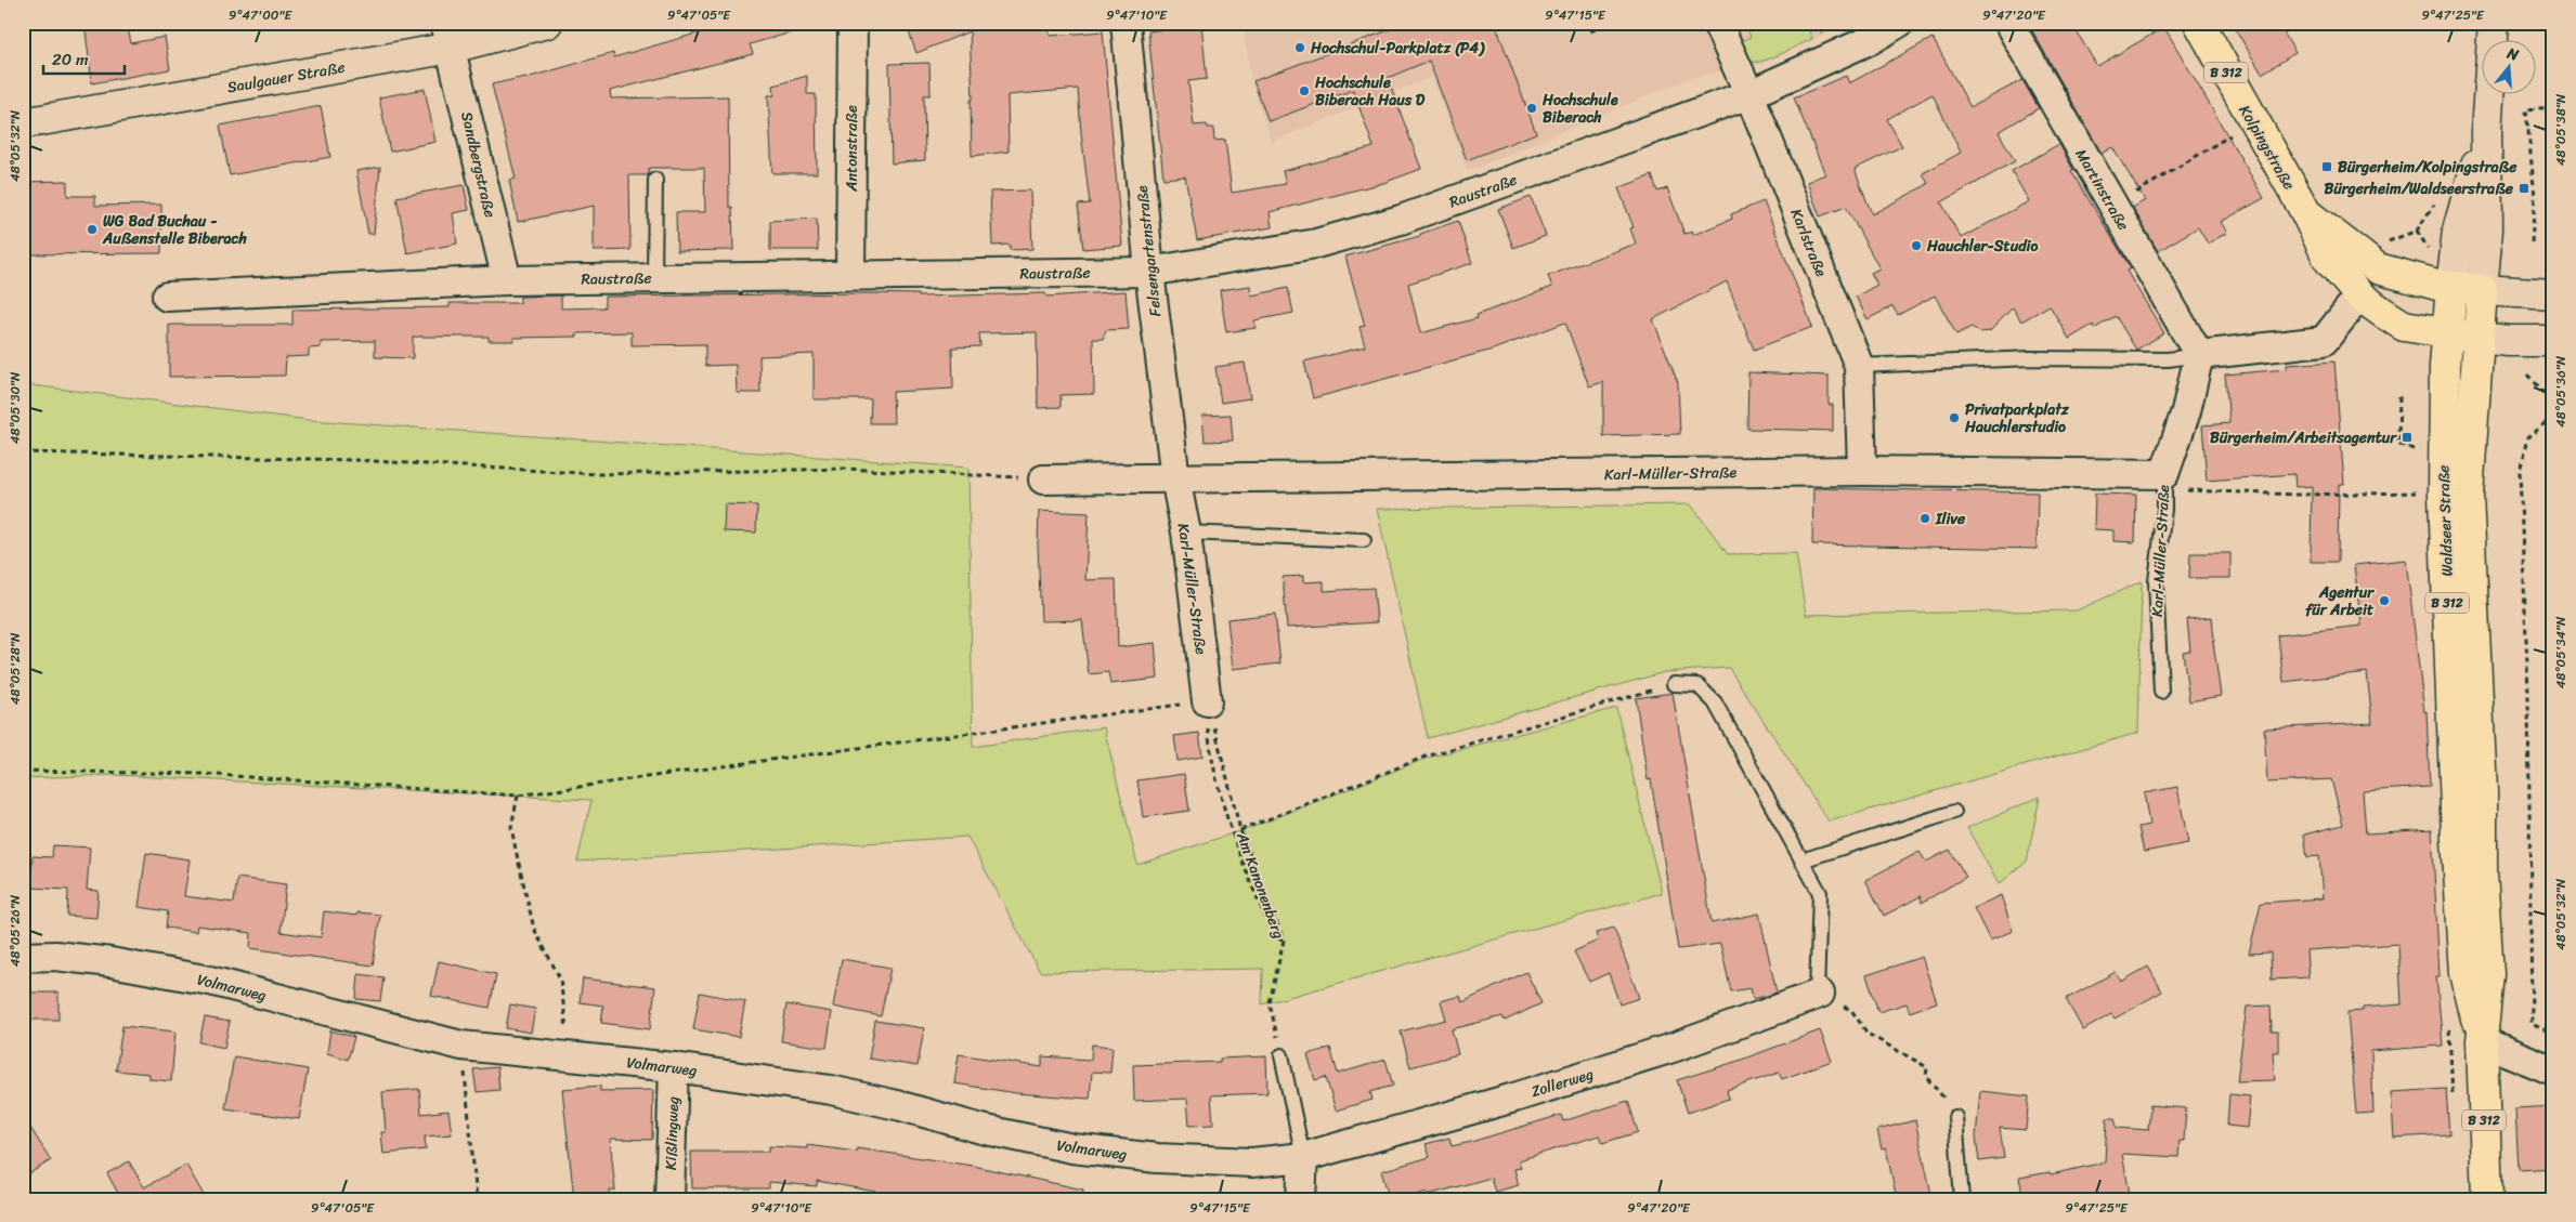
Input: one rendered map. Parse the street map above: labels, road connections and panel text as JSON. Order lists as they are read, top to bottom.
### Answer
{
  "streets": {
    "main road": [
      "B 312",
      "Saulgauer Straße",
      "Kolpingstraße",
      "Waldseer Straße"
    ],
    "street": [
      "Antonstraße",
      "Sandbergstraße",
      "Martinstraße",
      "Raustraße",
      "Karlstraße",
      "Felsengartenstraße",
      "Karl-Müller-Straße",
      "Volmarweg",
      "Zollerweg",
      "Kißlingweg"
    ],
    "path": ["Am Kanonenberg"]
  },
  "crossings": [
    ["Saulgauer Straße", "Sandbergstraße"],
    ["Kolpingstraße", "Waldseer Straße"],
    ["Antonstraße", "Raustraße"],
    ["Sandbergstraße", "Raustraße"],
    ["Martinstraße", "Karl-Müller-Straße"],
    ["Raustraße", "Karlstraße"],
    ["Raustraße", "Felsengartenstraße"],
    ["Karlstraße", "Karl-Müller-Straße"],
    ["Felsengartenstraße", "Karl-Müller-Straße"],
    ["Karl-Müller-Straße", "Am Kanonenberg"],
    ["Volmarweg", "Zollerweg"],
    ["Volmarweg", "Kißlingweg"]
  ],
  "places": {
    "other": [
      "Hochschul-Parkplatz (P4)",
      "Hochschule Biberach Haus D",
      "Hochschule Biberach",
      "WG Bad Buchau - Außenstelle Biberach",
      "Hauchler-Studio",
      "Privatparkplatz Hauchlerstudio",
      "Ilive",
      "Agentur für Arbeit"
    ],
    "transit": ["Bürgerheim/Kolpingstraße", "Bürgerheim/Waldseerstraße", "Bürgerheim/Arbeitsagentur"]
  },
  "scale_bar": "20 m",
  "north": "top",
  "coordinates": [
    "9°47'00\"E",
    "9°47'05\"E",
    "9°47'10\"E",
    "9°47'15\"E",
    "9°47'20\"E",
    "9°47'25\"E",
    "48°05'38\"N",
    "48°05'32\"N",
    "48°05'36\"N",
    "48°05'30\"N",
    "48°05'34\"N",
    "48°05'28\"N",
    "48°05'26\"N"
  ]
}
